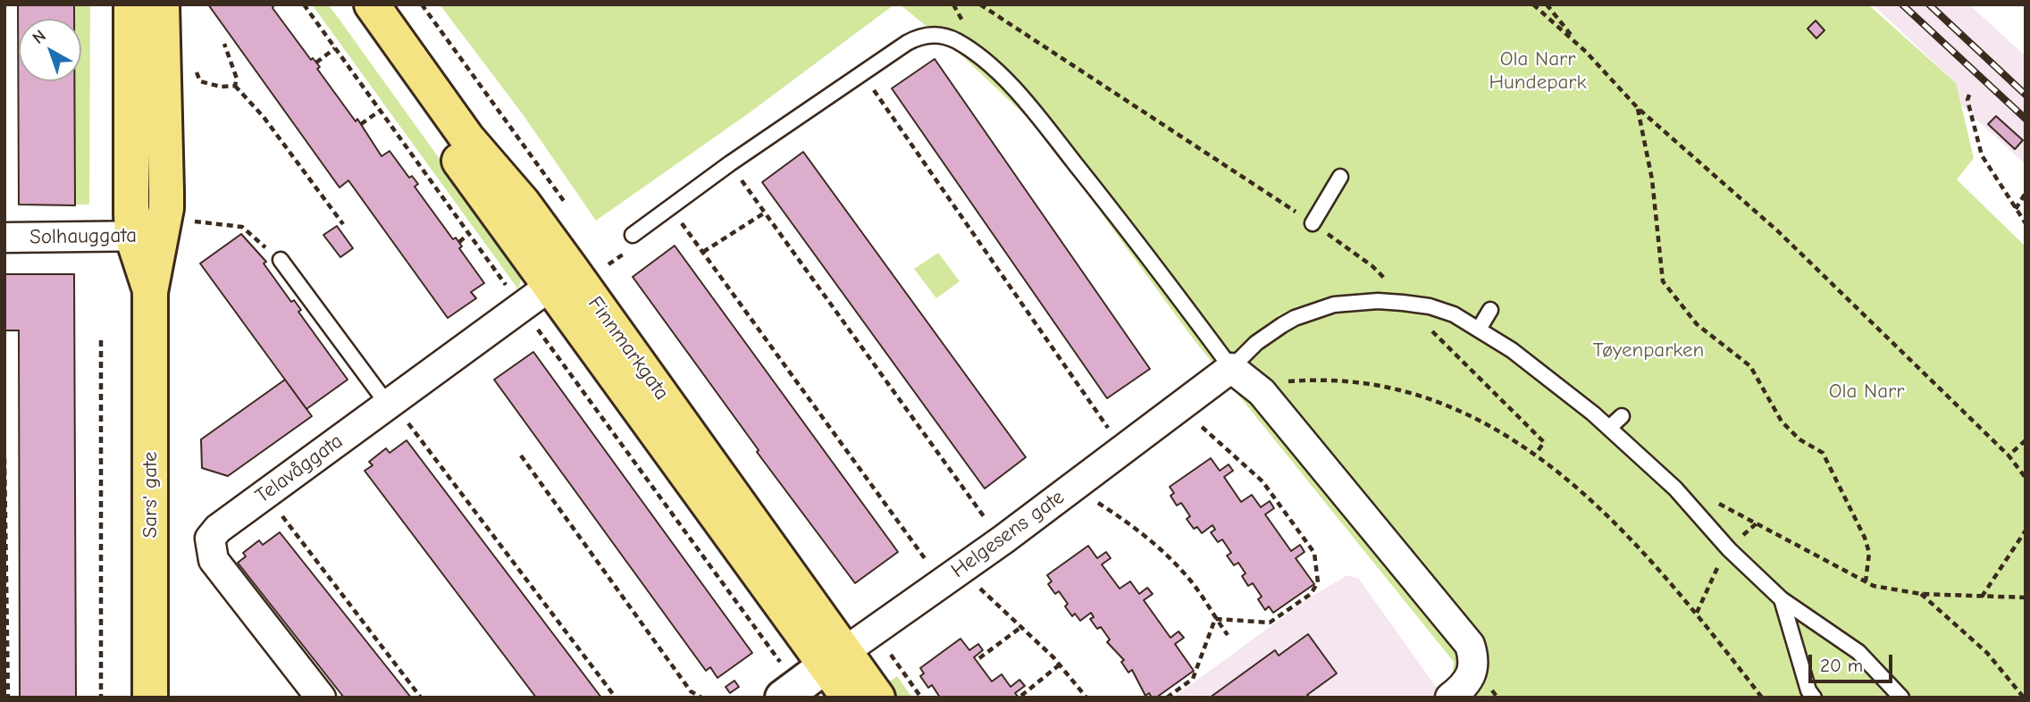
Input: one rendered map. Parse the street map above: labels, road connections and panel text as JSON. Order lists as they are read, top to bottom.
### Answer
{
  "streets": {
    "main road": ["Finnmarkgata", "Sars' gate"],
    "street": ["Solhauggata", "Telavåggata", "Helgesens gate"]
  },
  "crossings": [
    ["Solhauggata", "Sars' gate"],
    ["Finnmarkgata", "Telavåggata"],
    ["Finnmarkgata", "Helgesens gate"]
  ],
  "parks": ["Ola Narr Hundepark", "Tøyenparken", "Ola Narr"],
  "scale_bar": "20 m",
  "north": "top left"
}
